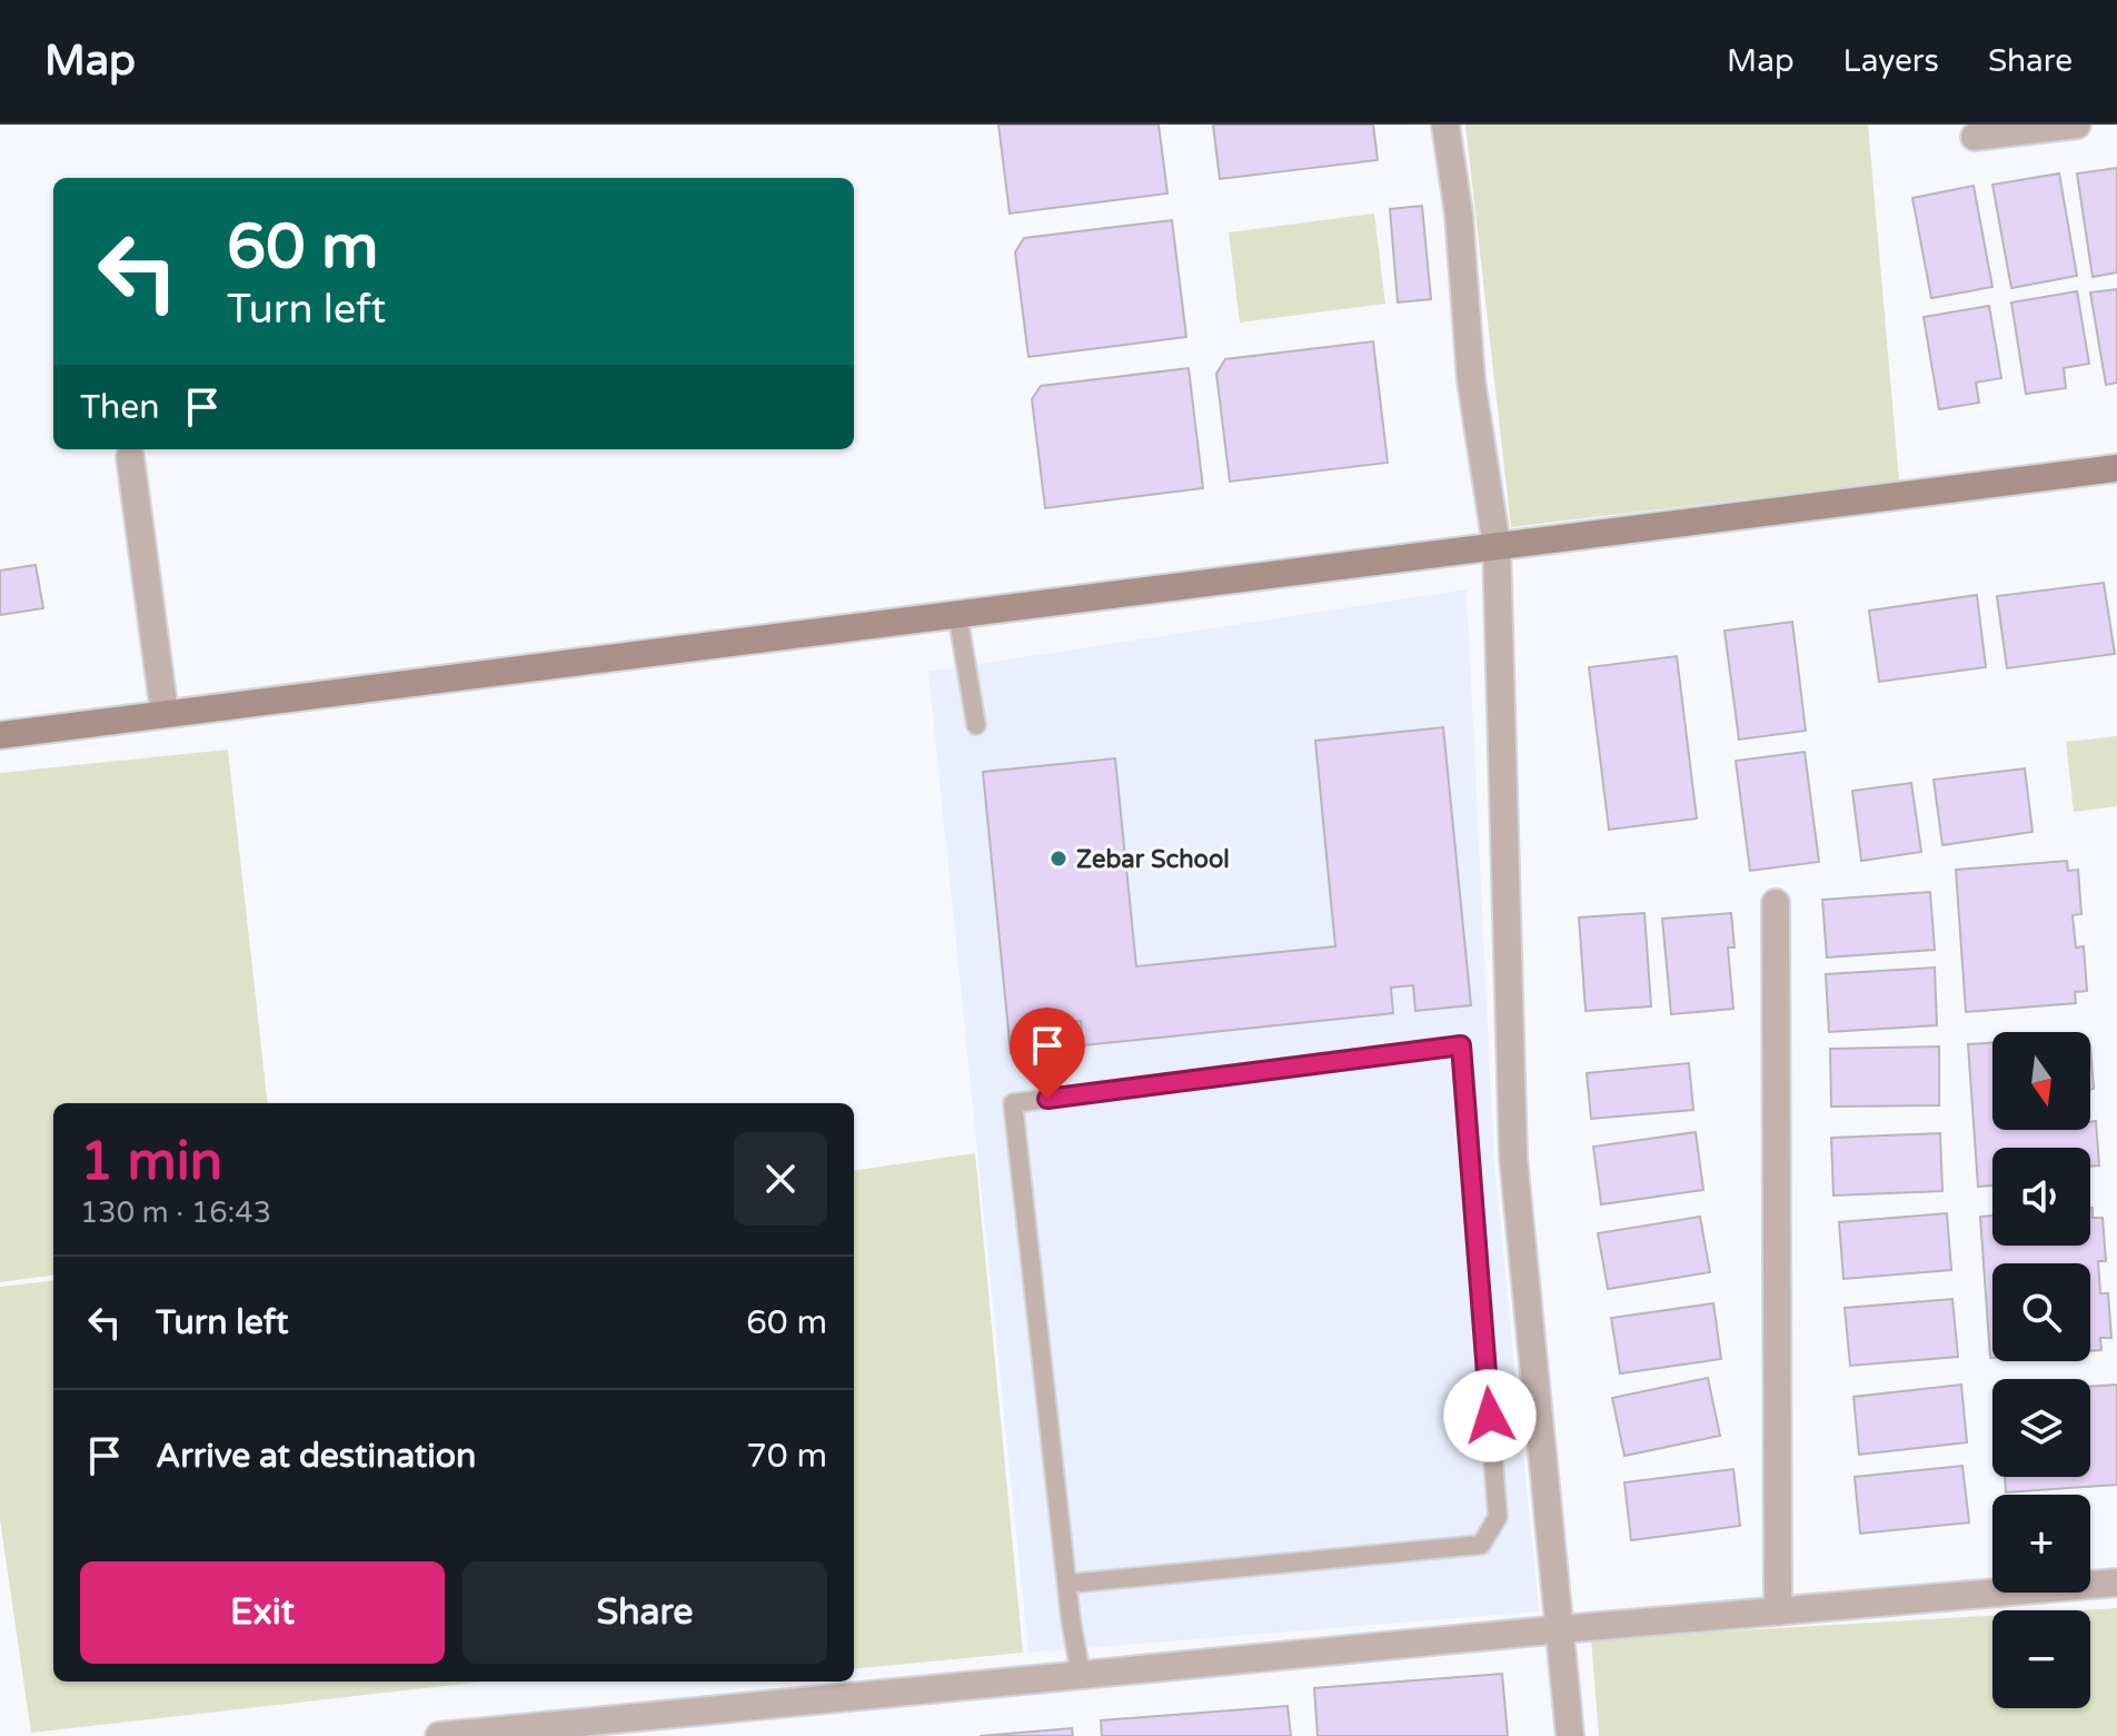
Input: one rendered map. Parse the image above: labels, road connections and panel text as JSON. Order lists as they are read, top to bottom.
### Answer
{
  "places": ["Zebar School"],
  "north": "bottom",
  "page": {
    "header": "Map",
    "nav": ["Map", "Layers", "Share"],
    "turn": ["60 m", "Turn left"],
    "then": "Then",
    "map_buttons": ["+", "−"],
    "heading": ["1 min", "130 m · 16:43"],
    "list": [
      {
        "name": "Turn left",
        "value": "60 m"
      },
      {
        "name": "Arrive at destination",
        "value": "70 m"
      }
    ],
    "buttons": ["Exit", "Share"]
  }
}
